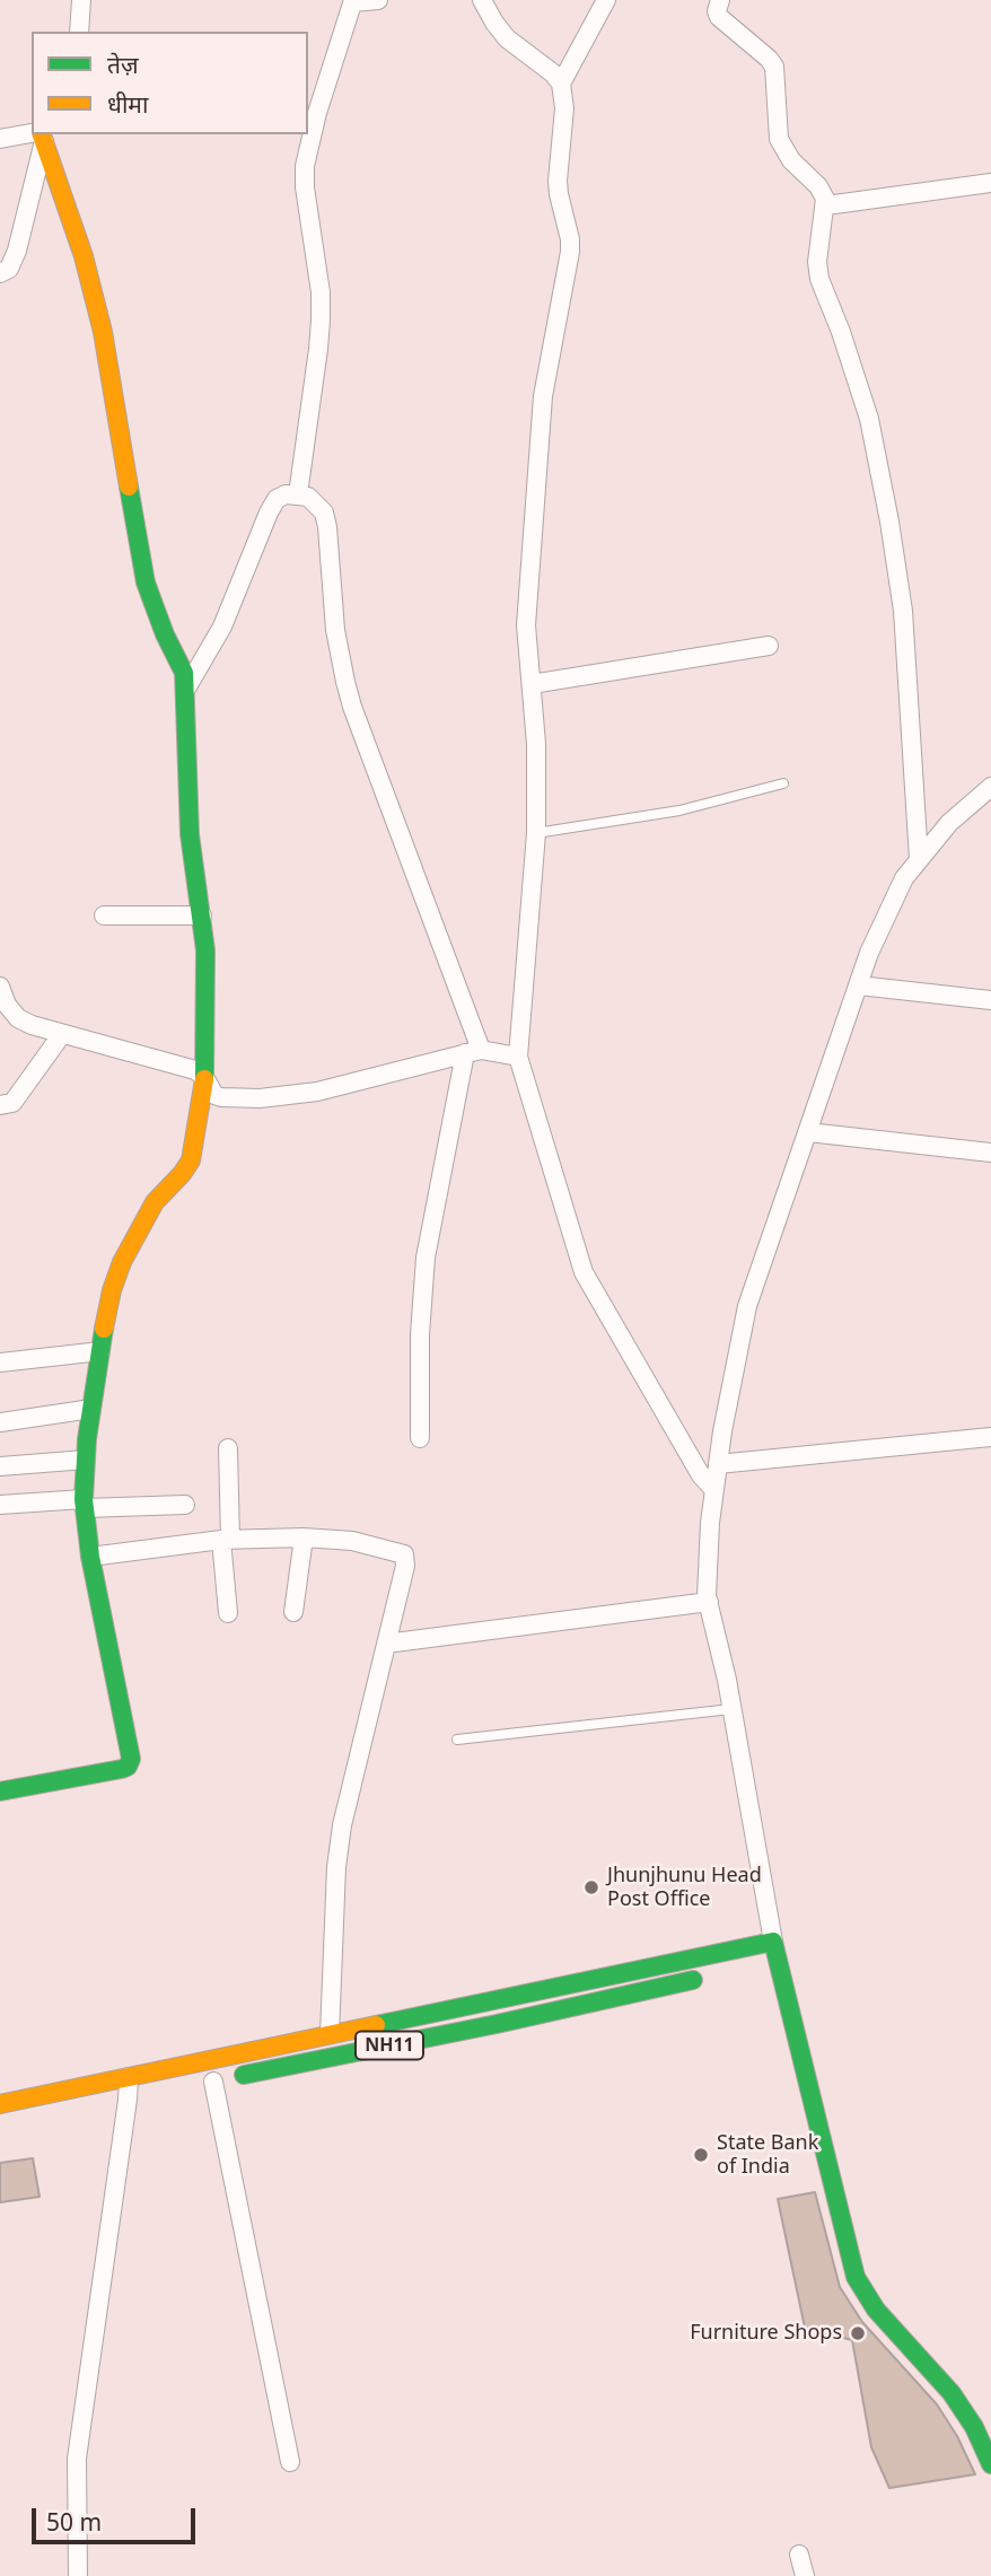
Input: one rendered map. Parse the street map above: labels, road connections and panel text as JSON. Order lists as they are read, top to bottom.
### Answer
{
  "streets": {
    "main road": ["NH11"]
  },
  "places": ["Jhunjhunu Head Post Office", "State Bank of India", "Furniture Shops"],
  "legend": ["तेज़", "धीमा"],
  "scale_bar": "50 m"
}
